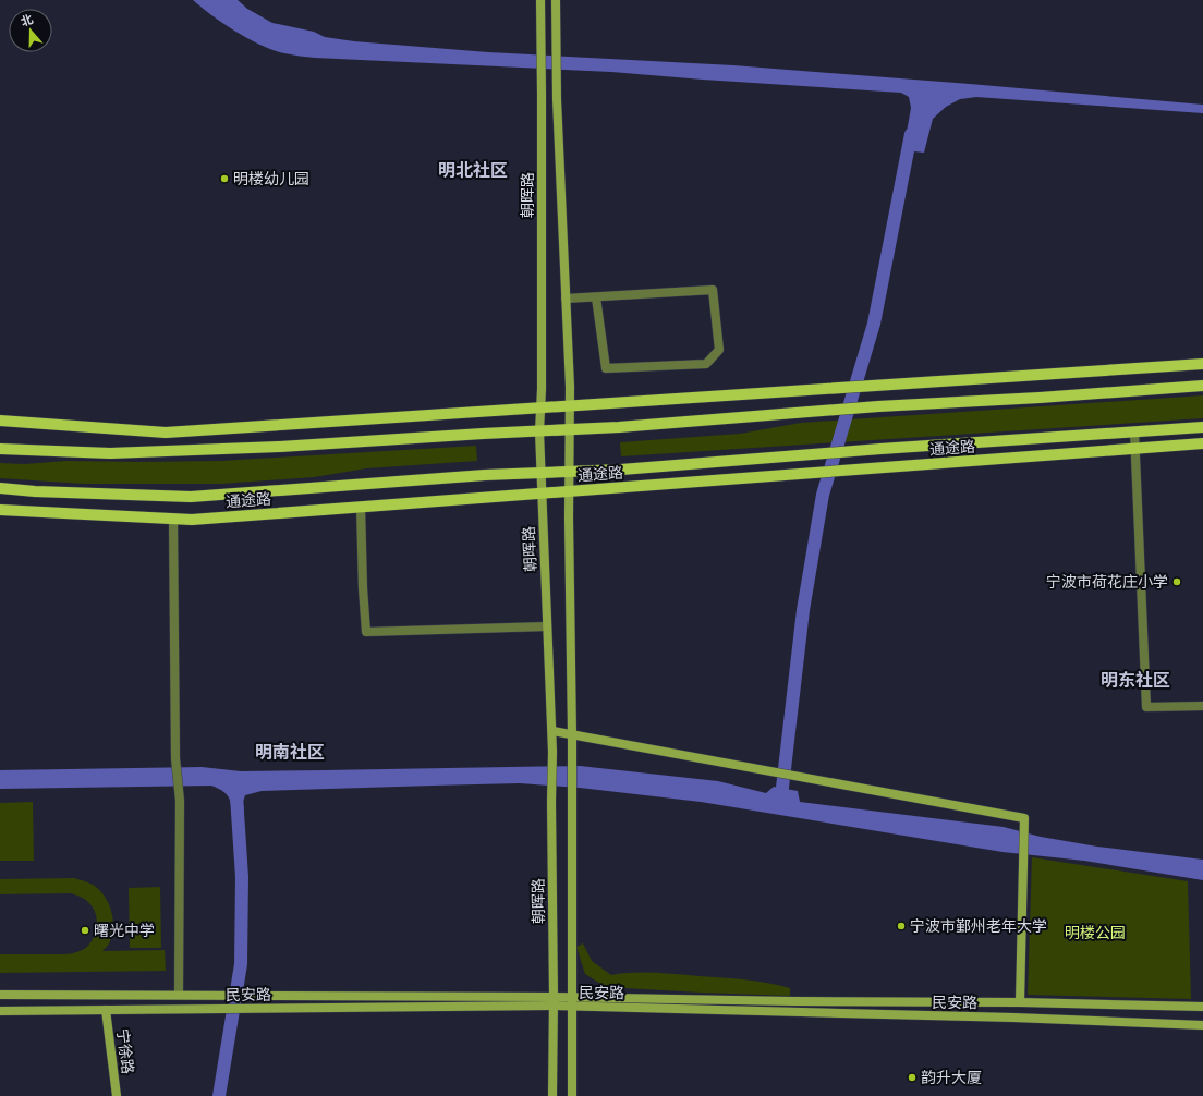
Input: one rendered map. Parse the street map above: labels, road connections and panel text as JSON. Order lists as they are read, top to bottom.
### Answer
{
  "streets": {
    "main road": [
      "朝晖路",
      "通途路",
      "民安路",
      "宁徐路"
    ]
  },
  "crossings": [
    ["朝晖路", "通途路"],
    ["朝晖路", "民安路"],
    ["民安路", "宁徐路"]
  ],
  "districts": ["明北社区", "明东社区", "明南社区"],
  "parks": ["明楼公园"],
  "places": [
    "明楼幼儿园",
    "宁波市荷花庄小学",
    "宁波市鄞州老年大学",
    "曙光中学",
    "韵升大厦"
  ],
  "north": "top"
}
